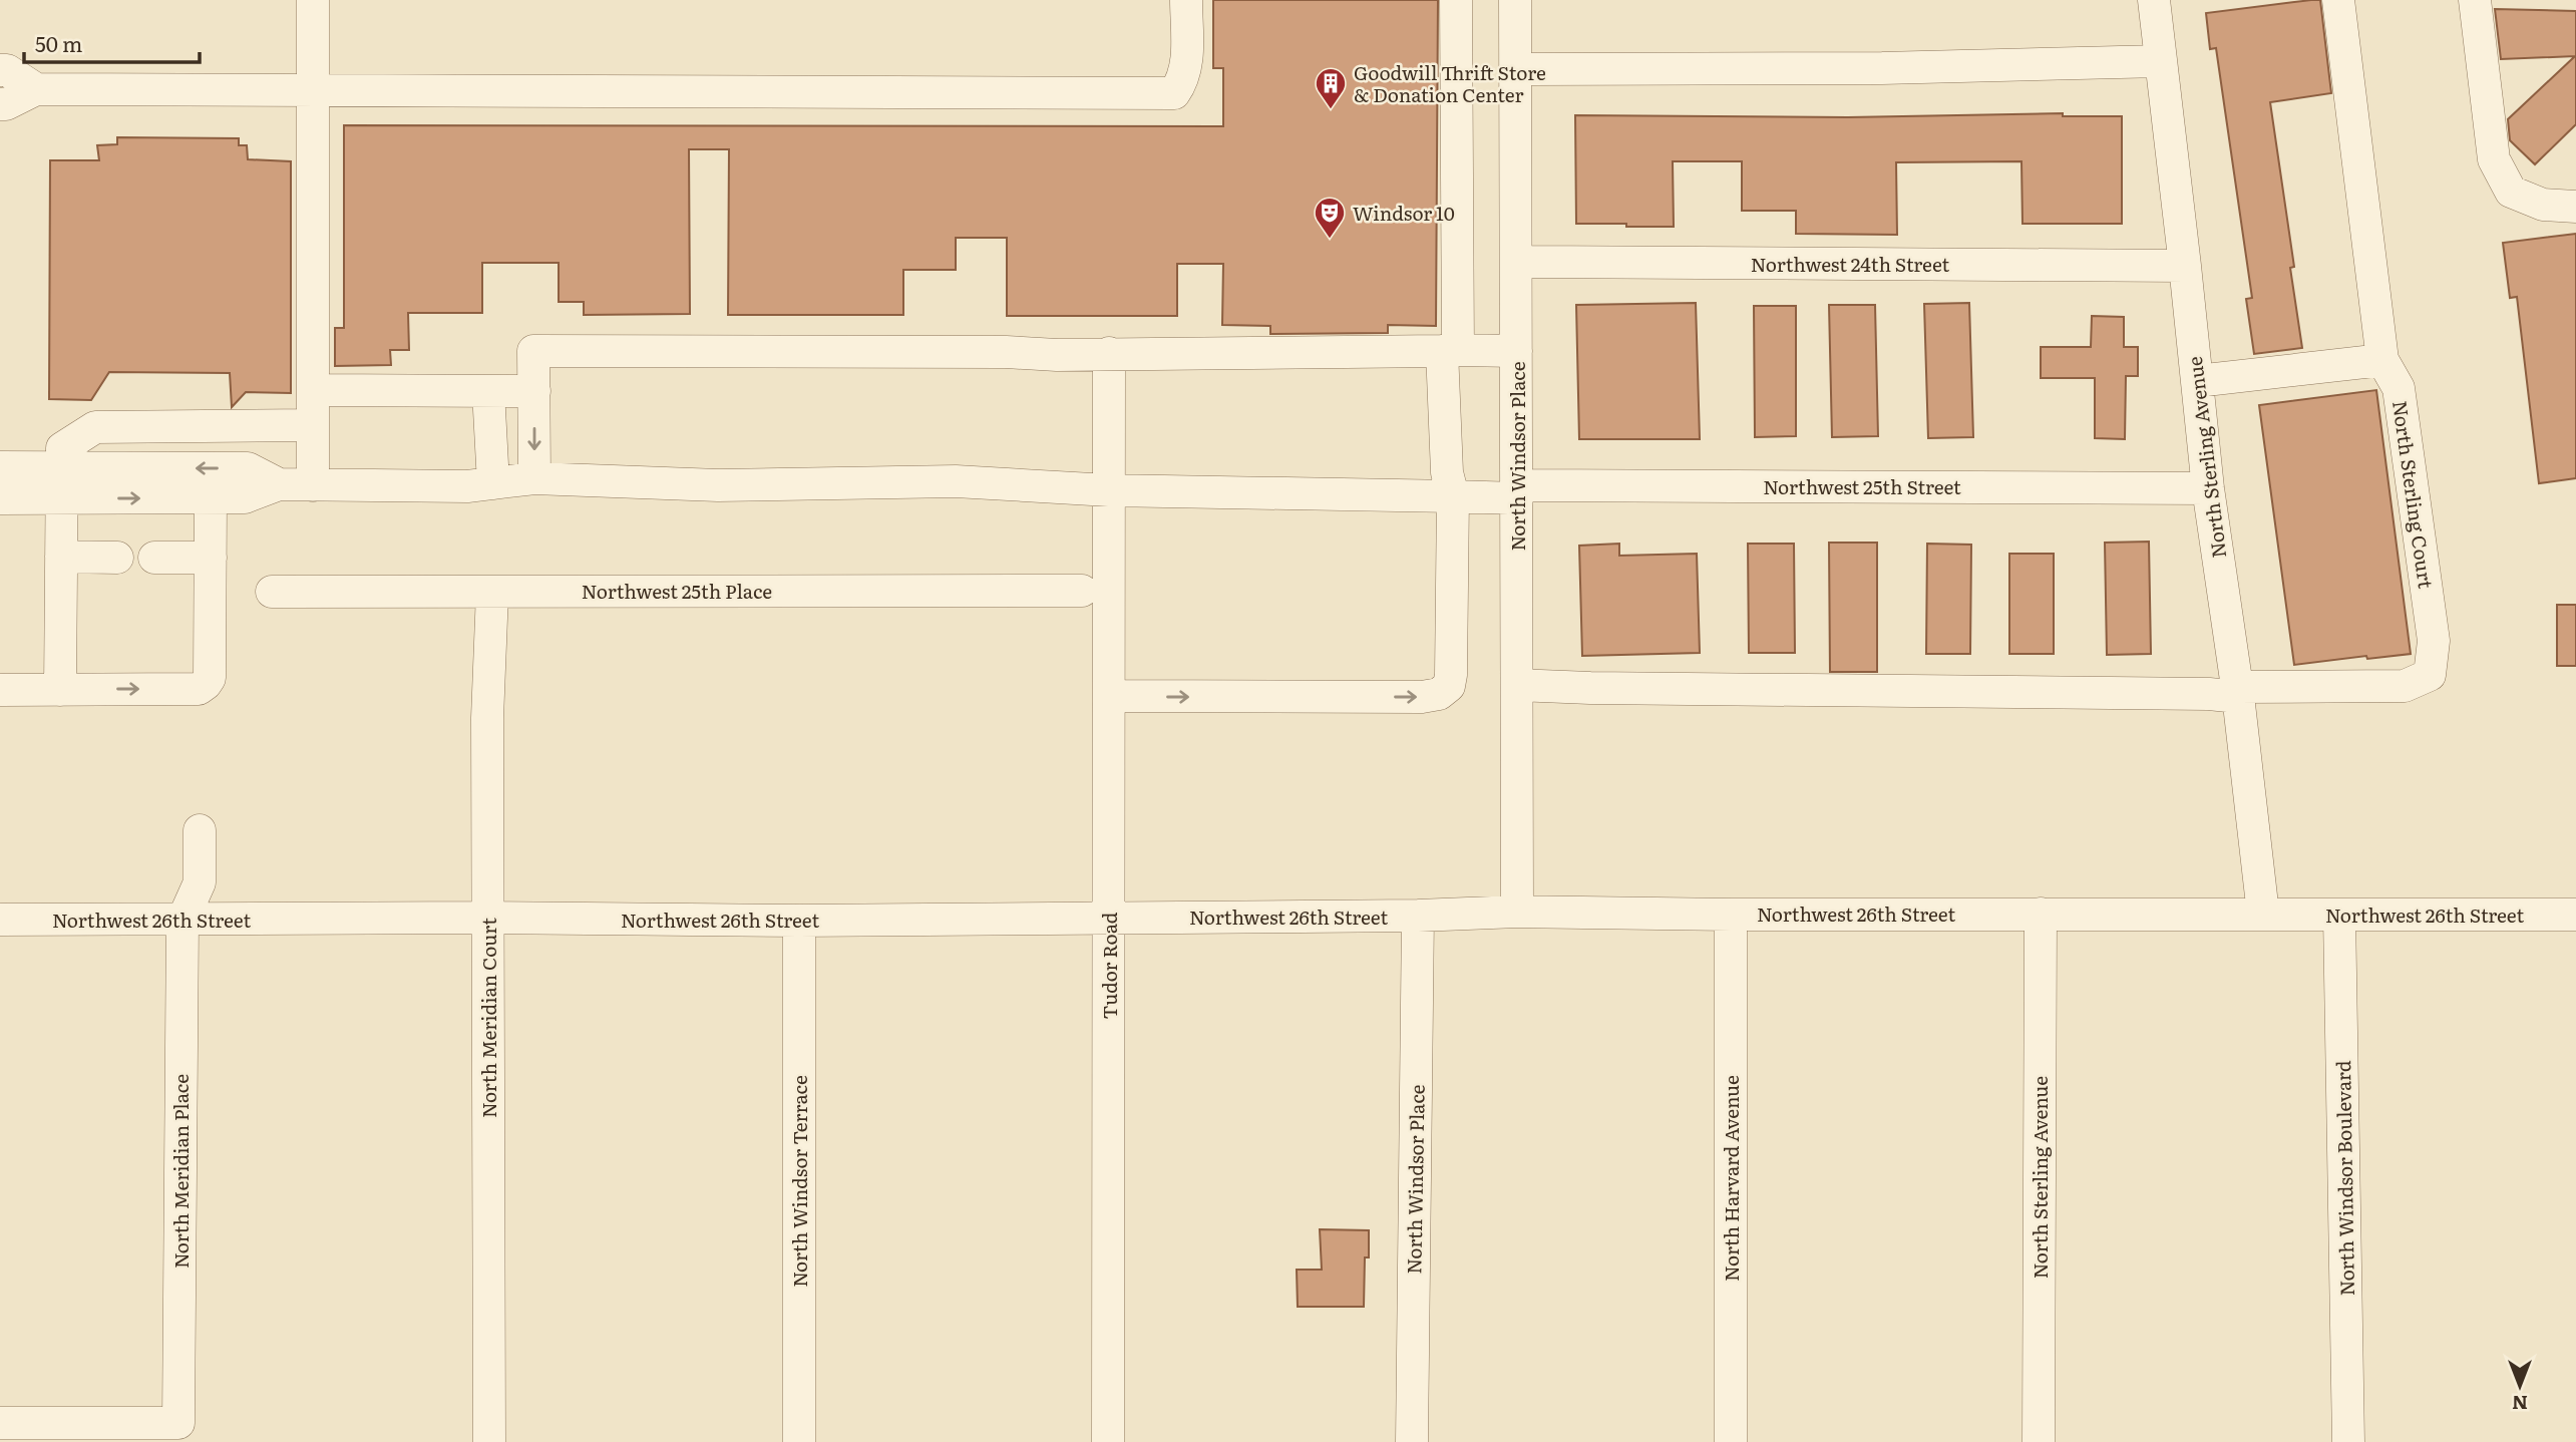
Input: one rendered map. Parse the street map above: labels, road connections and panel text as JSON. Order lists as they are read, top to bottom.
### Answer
{
  "streets": {
    "street": [
      "Northwest 24th Street",
      "North Windsor Place",
      "North Sterling Avenue",
      "Northwest 25th Street",
      "North Sterling Court",
      "Northwest 25th Place",
      "Northwest 26th Street",
      "Tudor Road",
      "North Meridian Court",
      "North Meridian Place",
      "North Harvard Avenue",
      "North Windsor Boulevard",
      "North Windsor Terrace"
    ]
  },
  "crossings": [
    ["Northwest 24th Street", "North Windsor Place"],
    ["Northwest 24th Street", "North Sterling Avenue"],
    ["North Windsor Place", "Northwest 25th Street"],
    ["North Windsor Place", "Northwest 26th Street"],
    ["North Sterling Avenue", "Northwest 25th Street"],
    ["North Sterling Avenue", "North Sterling Court"],
    ["North Sterling Avenue", "Northwest 26th Street"],
    ["Northwest 25th Street", "Tudor Road"],
    ["Northwest 25th Place", "North Meridian Court"],
    ["Northwest 26th Street", "Tudor Road"],
    ["Northwest 26th Street", "North Meridian Court"],
    ["Northwest 26th Street", "North Meridian Place"],
    ["Northwest 26th Street", "North Harvard Avenue"],
    ["Northwest 26th Street", "North Windsor Boulevard"],
    ["Northwest 26th Street", "North Windsor Terrace"]
  ],
  "places": {
    "building": ["Goodwill Thrift Store & Donation Center"],
    "theatre": ["Windsor 10"]
  },
  "scale_bar": "50 m",
  "north": "bottom"
}
